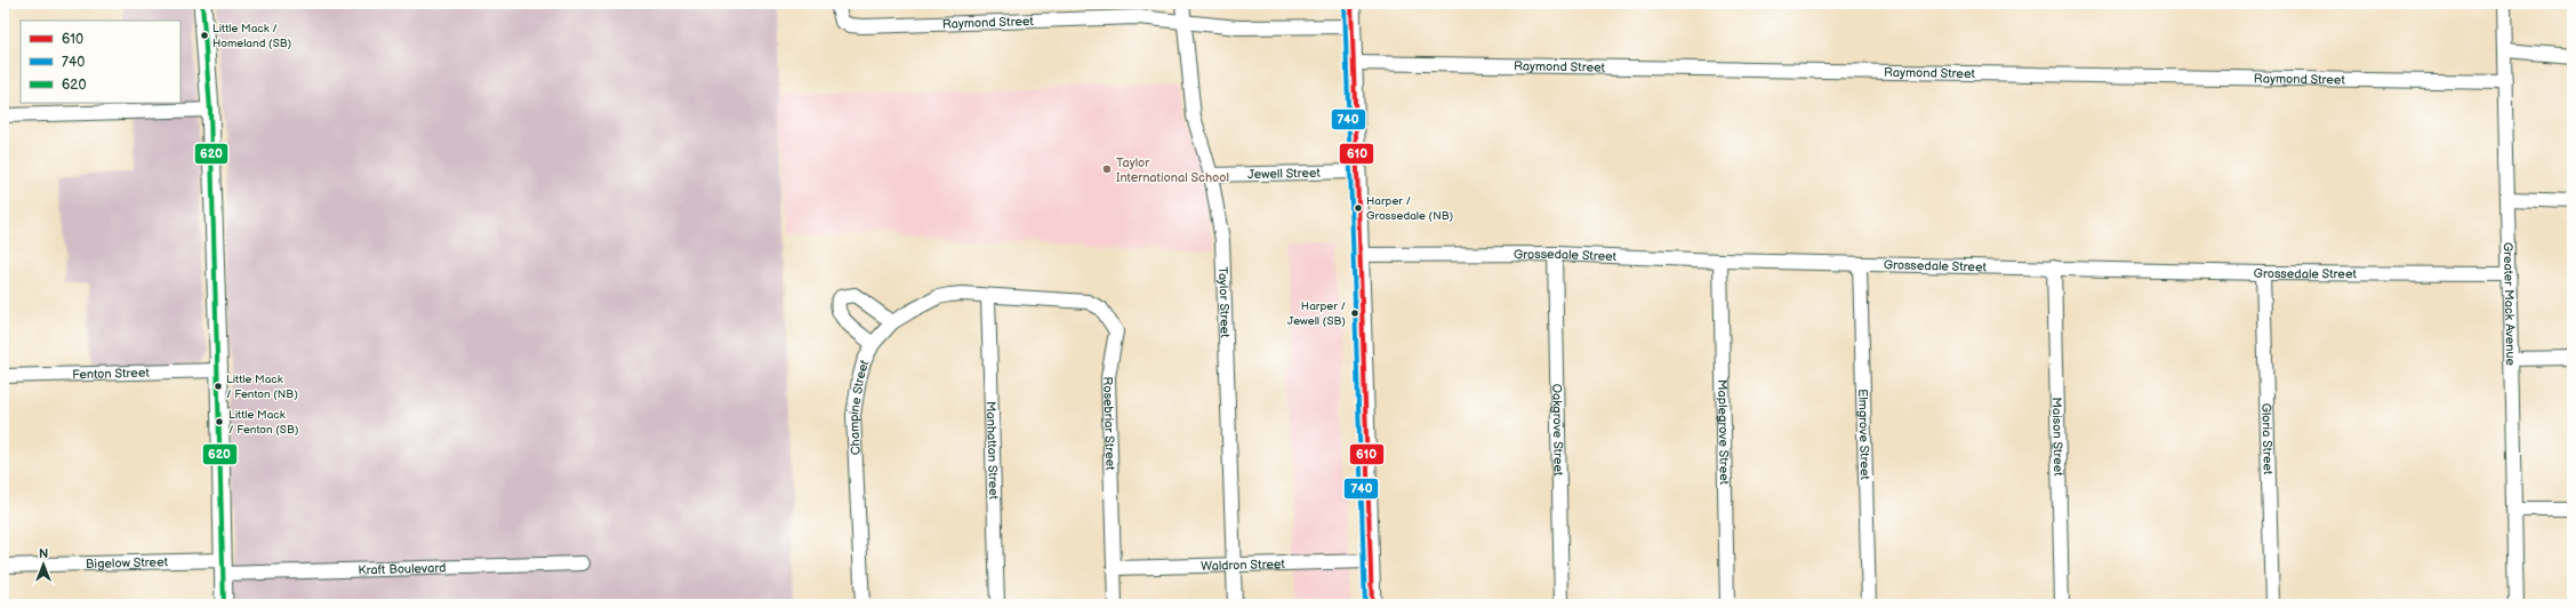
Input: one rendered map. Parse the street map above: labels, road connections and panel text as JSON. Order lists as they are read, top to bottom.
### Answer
{
  "streets": {
    "street": [
      "Raymond Street",
      "Jewell Street",
      "Grossedale Street",
      "Taylor Street",
      "Greater Mack Avenue",
      "Fenton Street",
      "Champine Street",
      "Rosebriar Street",
      "Oakgrove Street",
      "Maplegrove Street",
      "Elmgrove Street",
      "Maison Street",
      "Gloria Street",
      "Manhattan Street",
      "Bigelow Street",
      "Waldron Street",
      "Kraft Boulevard"
    ]
  },
  "crossings": [
    ["Raymond Street", "Taylor Street"],
    ["Raymond Street", "Greater Mack Avenue"],
    ["Jewell Street", "Taylor Street"],
    ["Grossedale Street", "Greater Mack Avenue"],
    ["Grossedale Street", "Oakgrove Street"],
    ["Grossedale Street", "Maplegrove Street"],
    ["Grossedale Street", "Elmgrove Street"],
    ["Grossedale Street", "Maison Street"],
    ["Grossedale Street", "Gloria Street"],
    ["Taylor Street", "Waldron Street"],
    ["Champine Street", "Rosebriar Street"],
    ["Champine Street", "Manhattan Street"],
    ["Rosebriar Street", "Manhattan Street"],
    ["Rosebriar Street", "Waldron Street"],
    ["Bigelow Street", "Kraft Boulevard"]
  ],
  "places": [
    "Little Mack / Homeland (SB)",
    "Taylor International School",
    "Harper / Grossedale (NB)",
    "Harper / Jewell (SB)",
    "Little Mack / Fenton (NB)",
    "Little Mack / Fenton (SB)"
  ],
  "lines": ["transit line 610", "transit line 740", "transit line 620"],
  "legend": ["610", "740", "620"],
  "north": "top"
}
